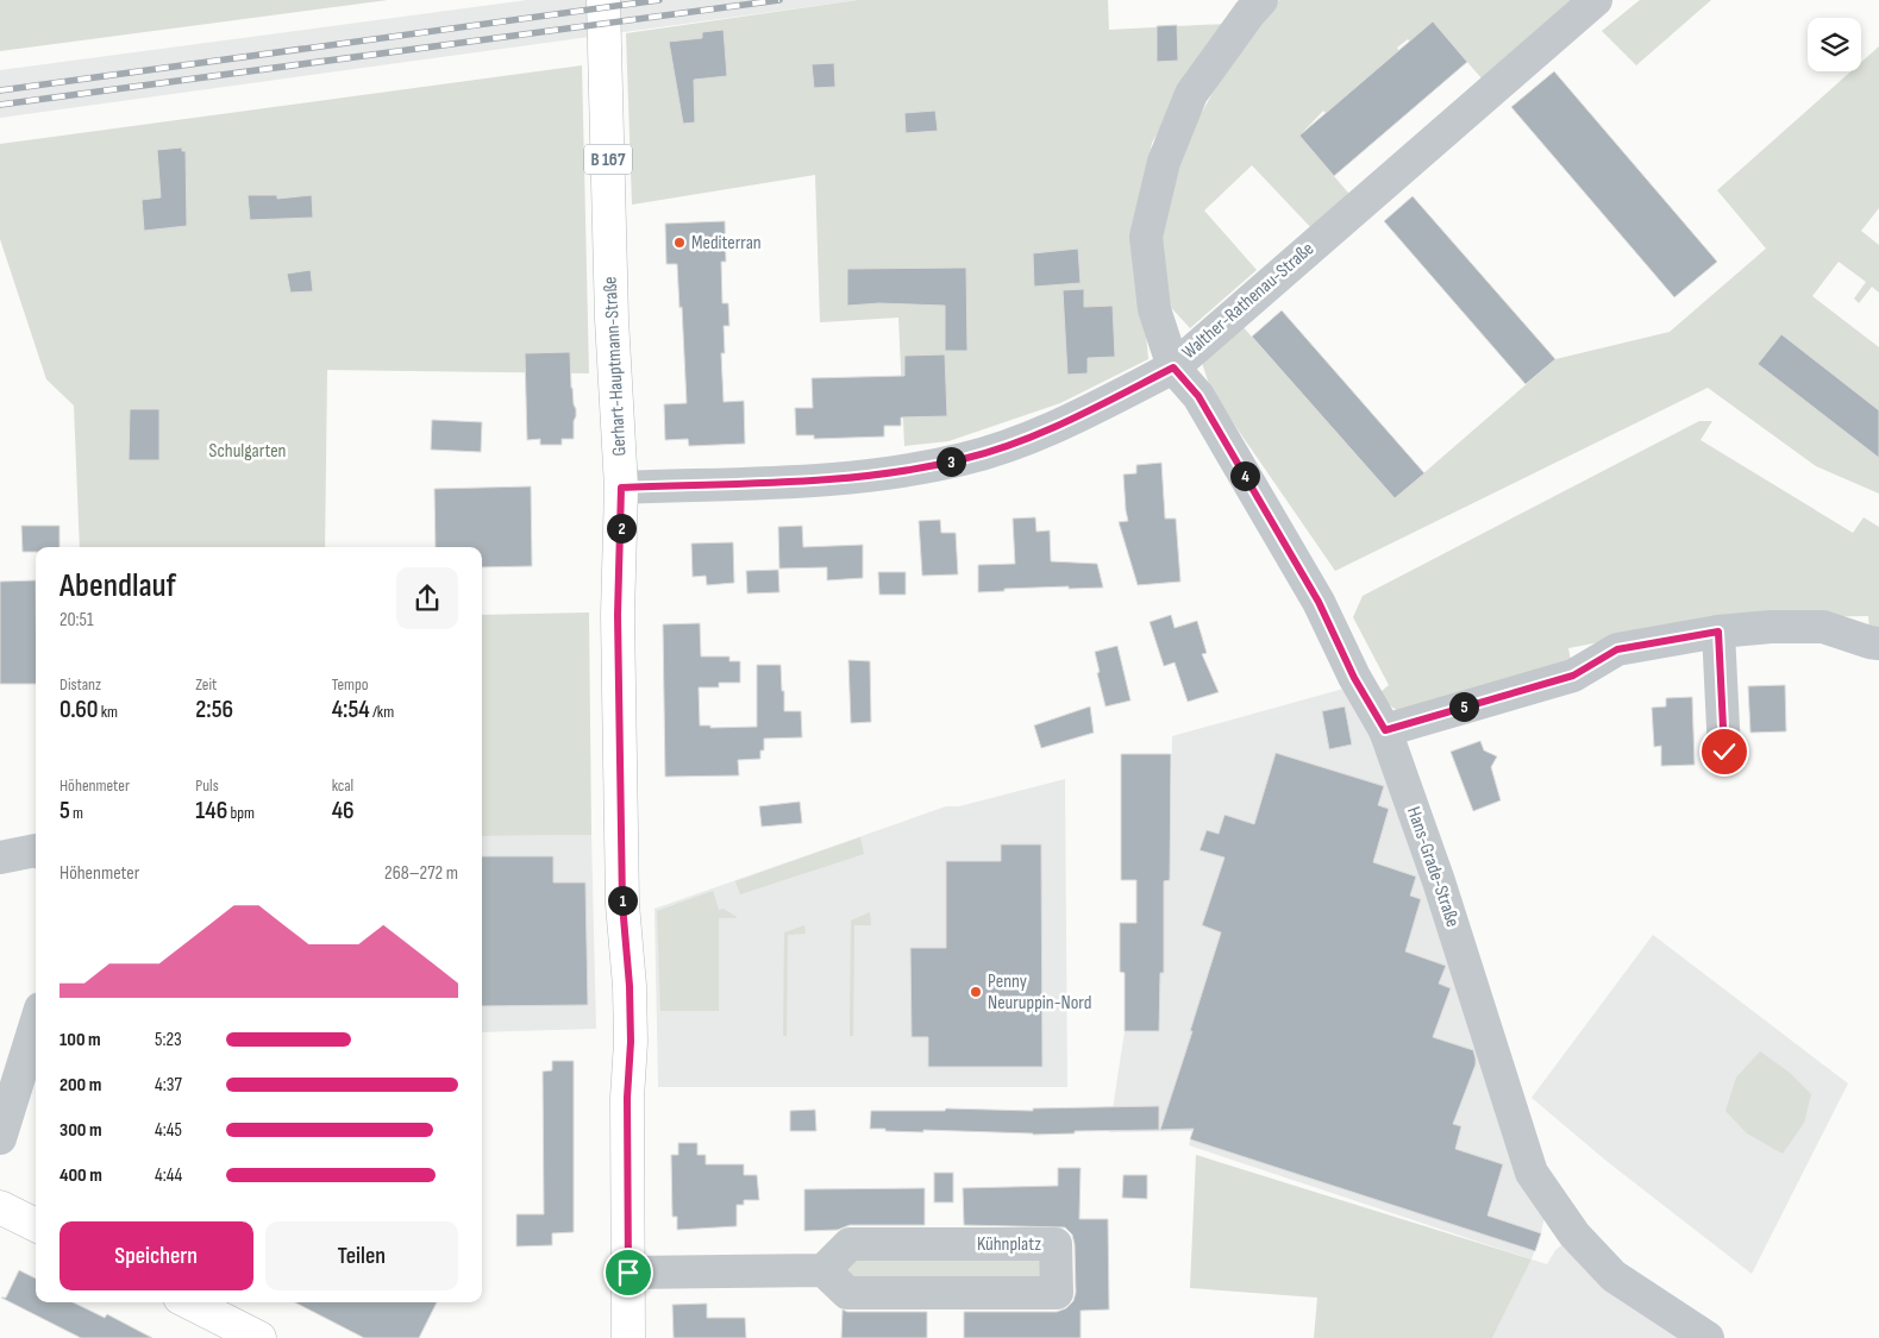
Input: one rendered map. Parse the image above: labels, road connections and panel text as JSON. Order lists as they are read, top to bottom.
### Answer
{
  "streets": {
    "main road": ["B 167", "Gerhart-Hauptmann-Straße"],
    "street": ["Walther-Rathenau-Straße", "Hans-Grade-Straße", "Kühnplatz"]
  },
  "crossings": [
    ["Walther-Rathenau-Straße", "Gerhart-Hauptmann-Straße"],
    ["Walther-Rathenau-Straße", "Hans-Grade-Straße"]
  ],
  "parks": ["Schulgarten"],
  "places": ["Mediterran", "Penny Neuruppin-Nord"],
  "page": {
    "pins": [
      "3",
      "4",
      "2",
      "5",
      "1"
    ],
    "heading": ["Abendlauf", "20:51"],
    "stats": [
      ["Distanz", "0.60 km"],
      ["Zeit", "2:56"],
      ["Tempo", "4:54 /km"],
      ["Höhenmeter", "5 m"],
      ["Puls", "146 bpm"],
      ["kcal", "46"]
    ],
    "chart": ["Höhenmeter", "268–272 m"],
    "list": [
      {
        "name": "100 m",
        "note": "5:23"
      },
      {
        "name": "200 m",
        "note": "4:37"
      },
      {
        "name": "300 m",
        "note": "4:45"
      },
      {
        "name": "400 m",
        "note": "4:44"
      }
    ],
    "buttons": ["Speichern", "Teilen"]
  }
}
